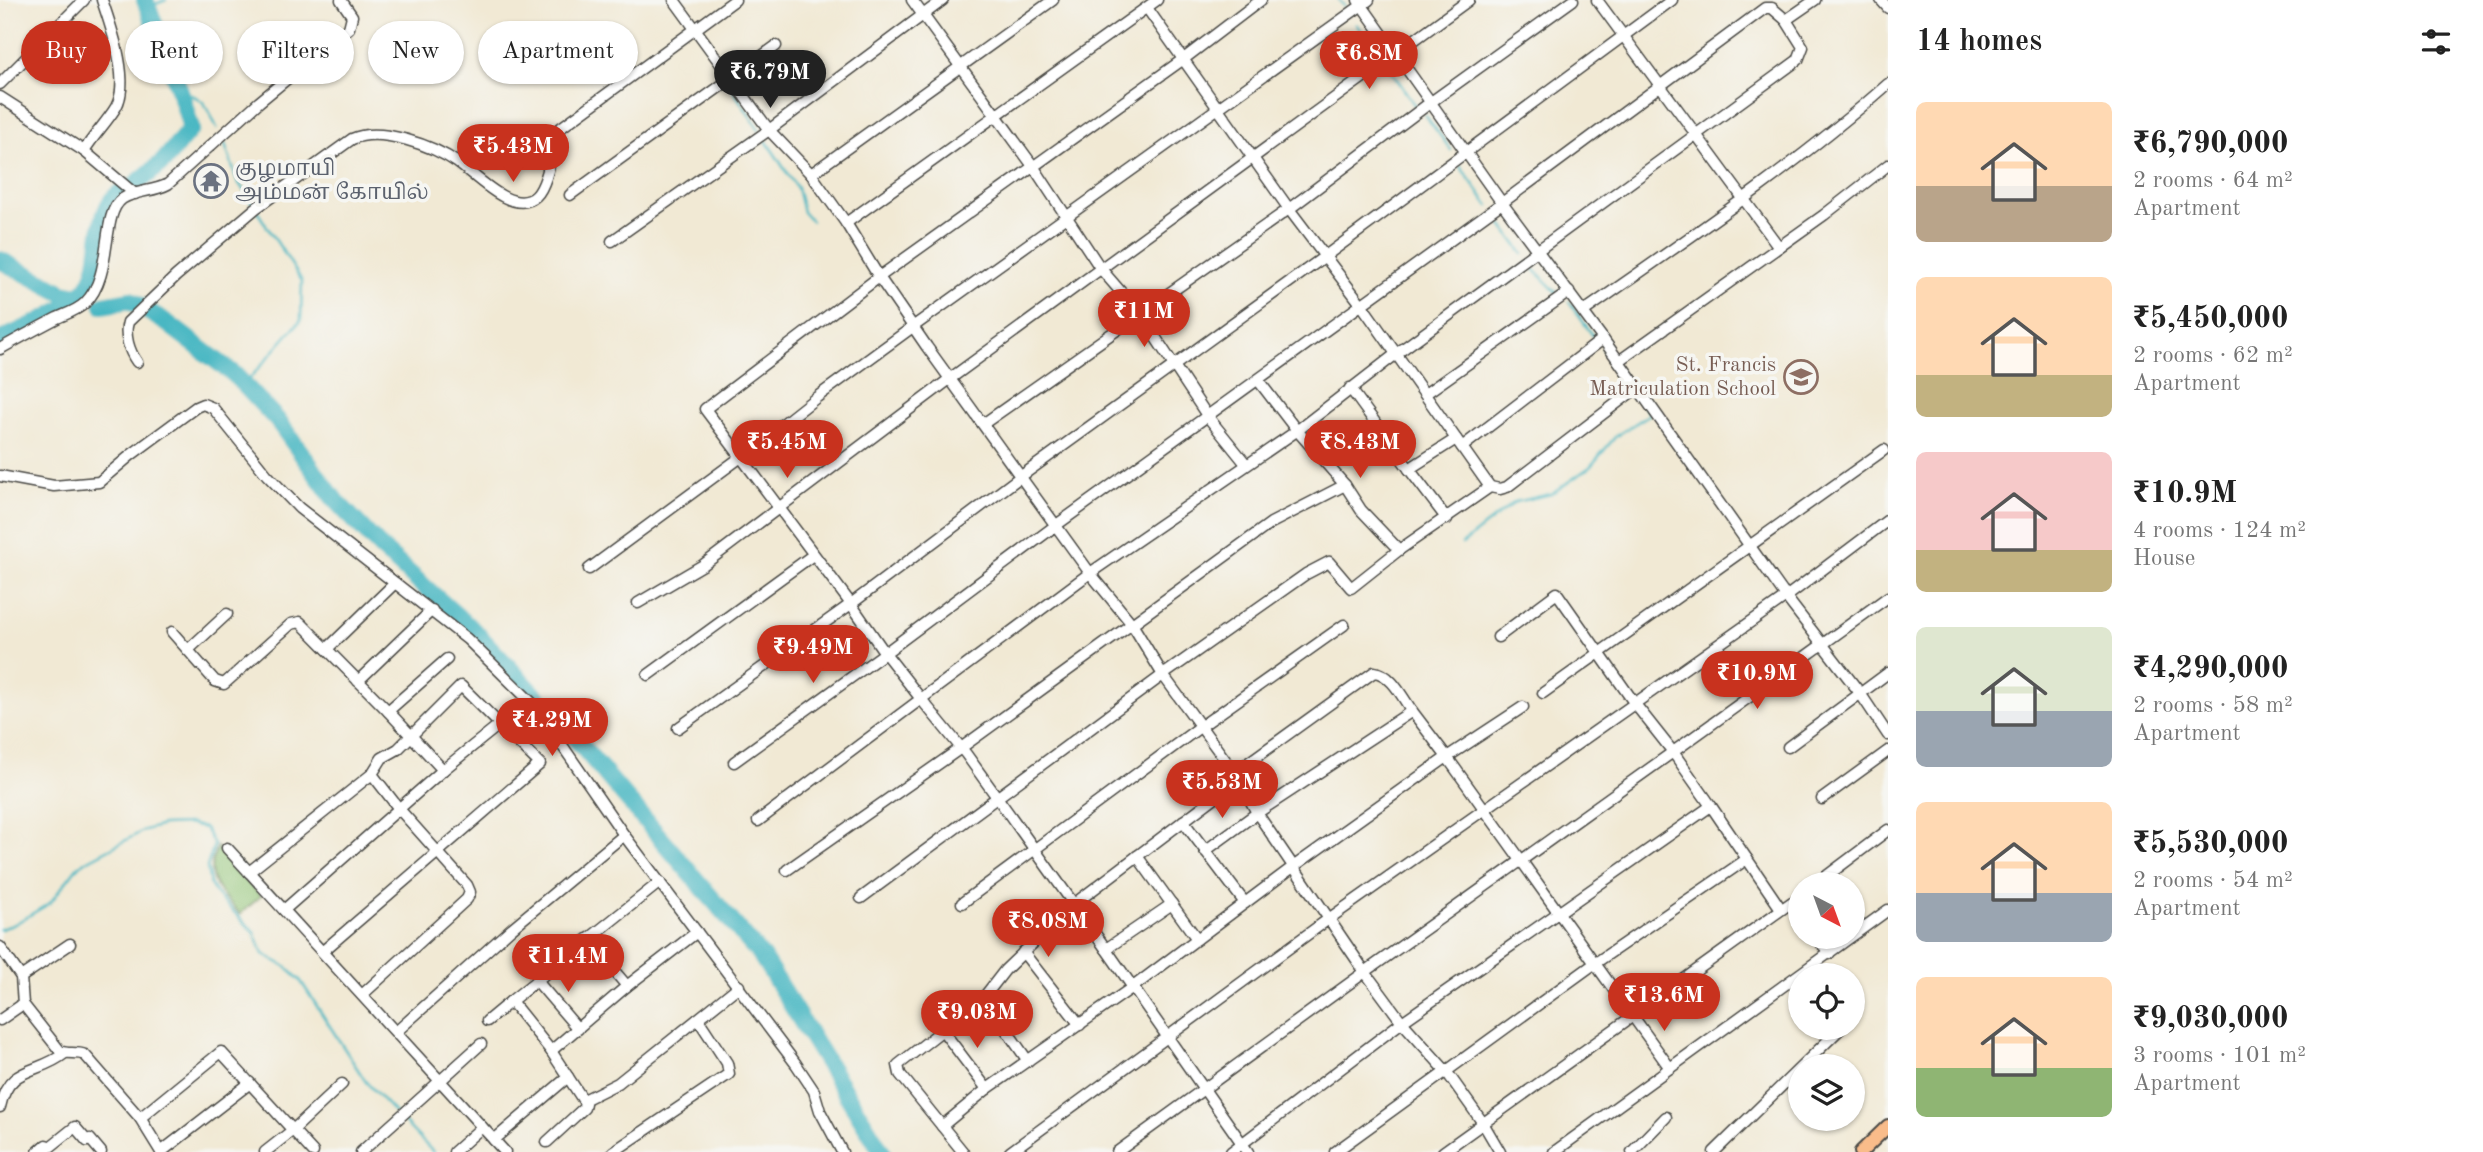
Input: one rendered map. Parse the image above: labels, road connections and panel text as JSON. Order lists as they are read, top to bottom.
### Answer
{
  "places": {
    "temple": ["குழமாயி அம்மன் கோயில்"],
    "school or university": ["St. Francis Matriculation School"]
  },
  "north": "bottom right",
  "page": {
    "heading": "14 homes",
    "chip": [
      "Buy",
      "Rent",
      "Filters",
      "New",
      "Apartment"
    ],
    "price": [
      "₹6.8M",
      "₹6.79M",
      "₹5.43M",
      "₹11M",
      "₹5.45M",
      "₹8.43M",
      "₹9.49M",
      "₹10.9M",
      "₹4.29M",
      "₹5.53M",
      "₹8.08M",
      "₹11.4M",
      "₹13.6M",
      "₹9.03M"
    ],
    "list": [
      {
        "name": "₹6,790,000",
        "note": "2 rooms · 64 m² · Apartment"
      },
      {
        "name": "₹5,450,000",
        "note": "2 rooms · 62 m² · Apartment"
      },
      {
        "name": "₹10.9M",
        "note": "4 rooms · 124 m² · House"
      },
      {
        "name": "₹4,290,000",
        "note": "2 rooms · 58 m² · Apartment"
      },
      {
        "name": "₹5,530,000",
        "note": "2 rooms · 54 m² · Apartment"
      },
      {
        "name": "₹9,030,000",
        "note": "3 rooms · 101 m² · Apartment"
      }
    ]
  }
}
